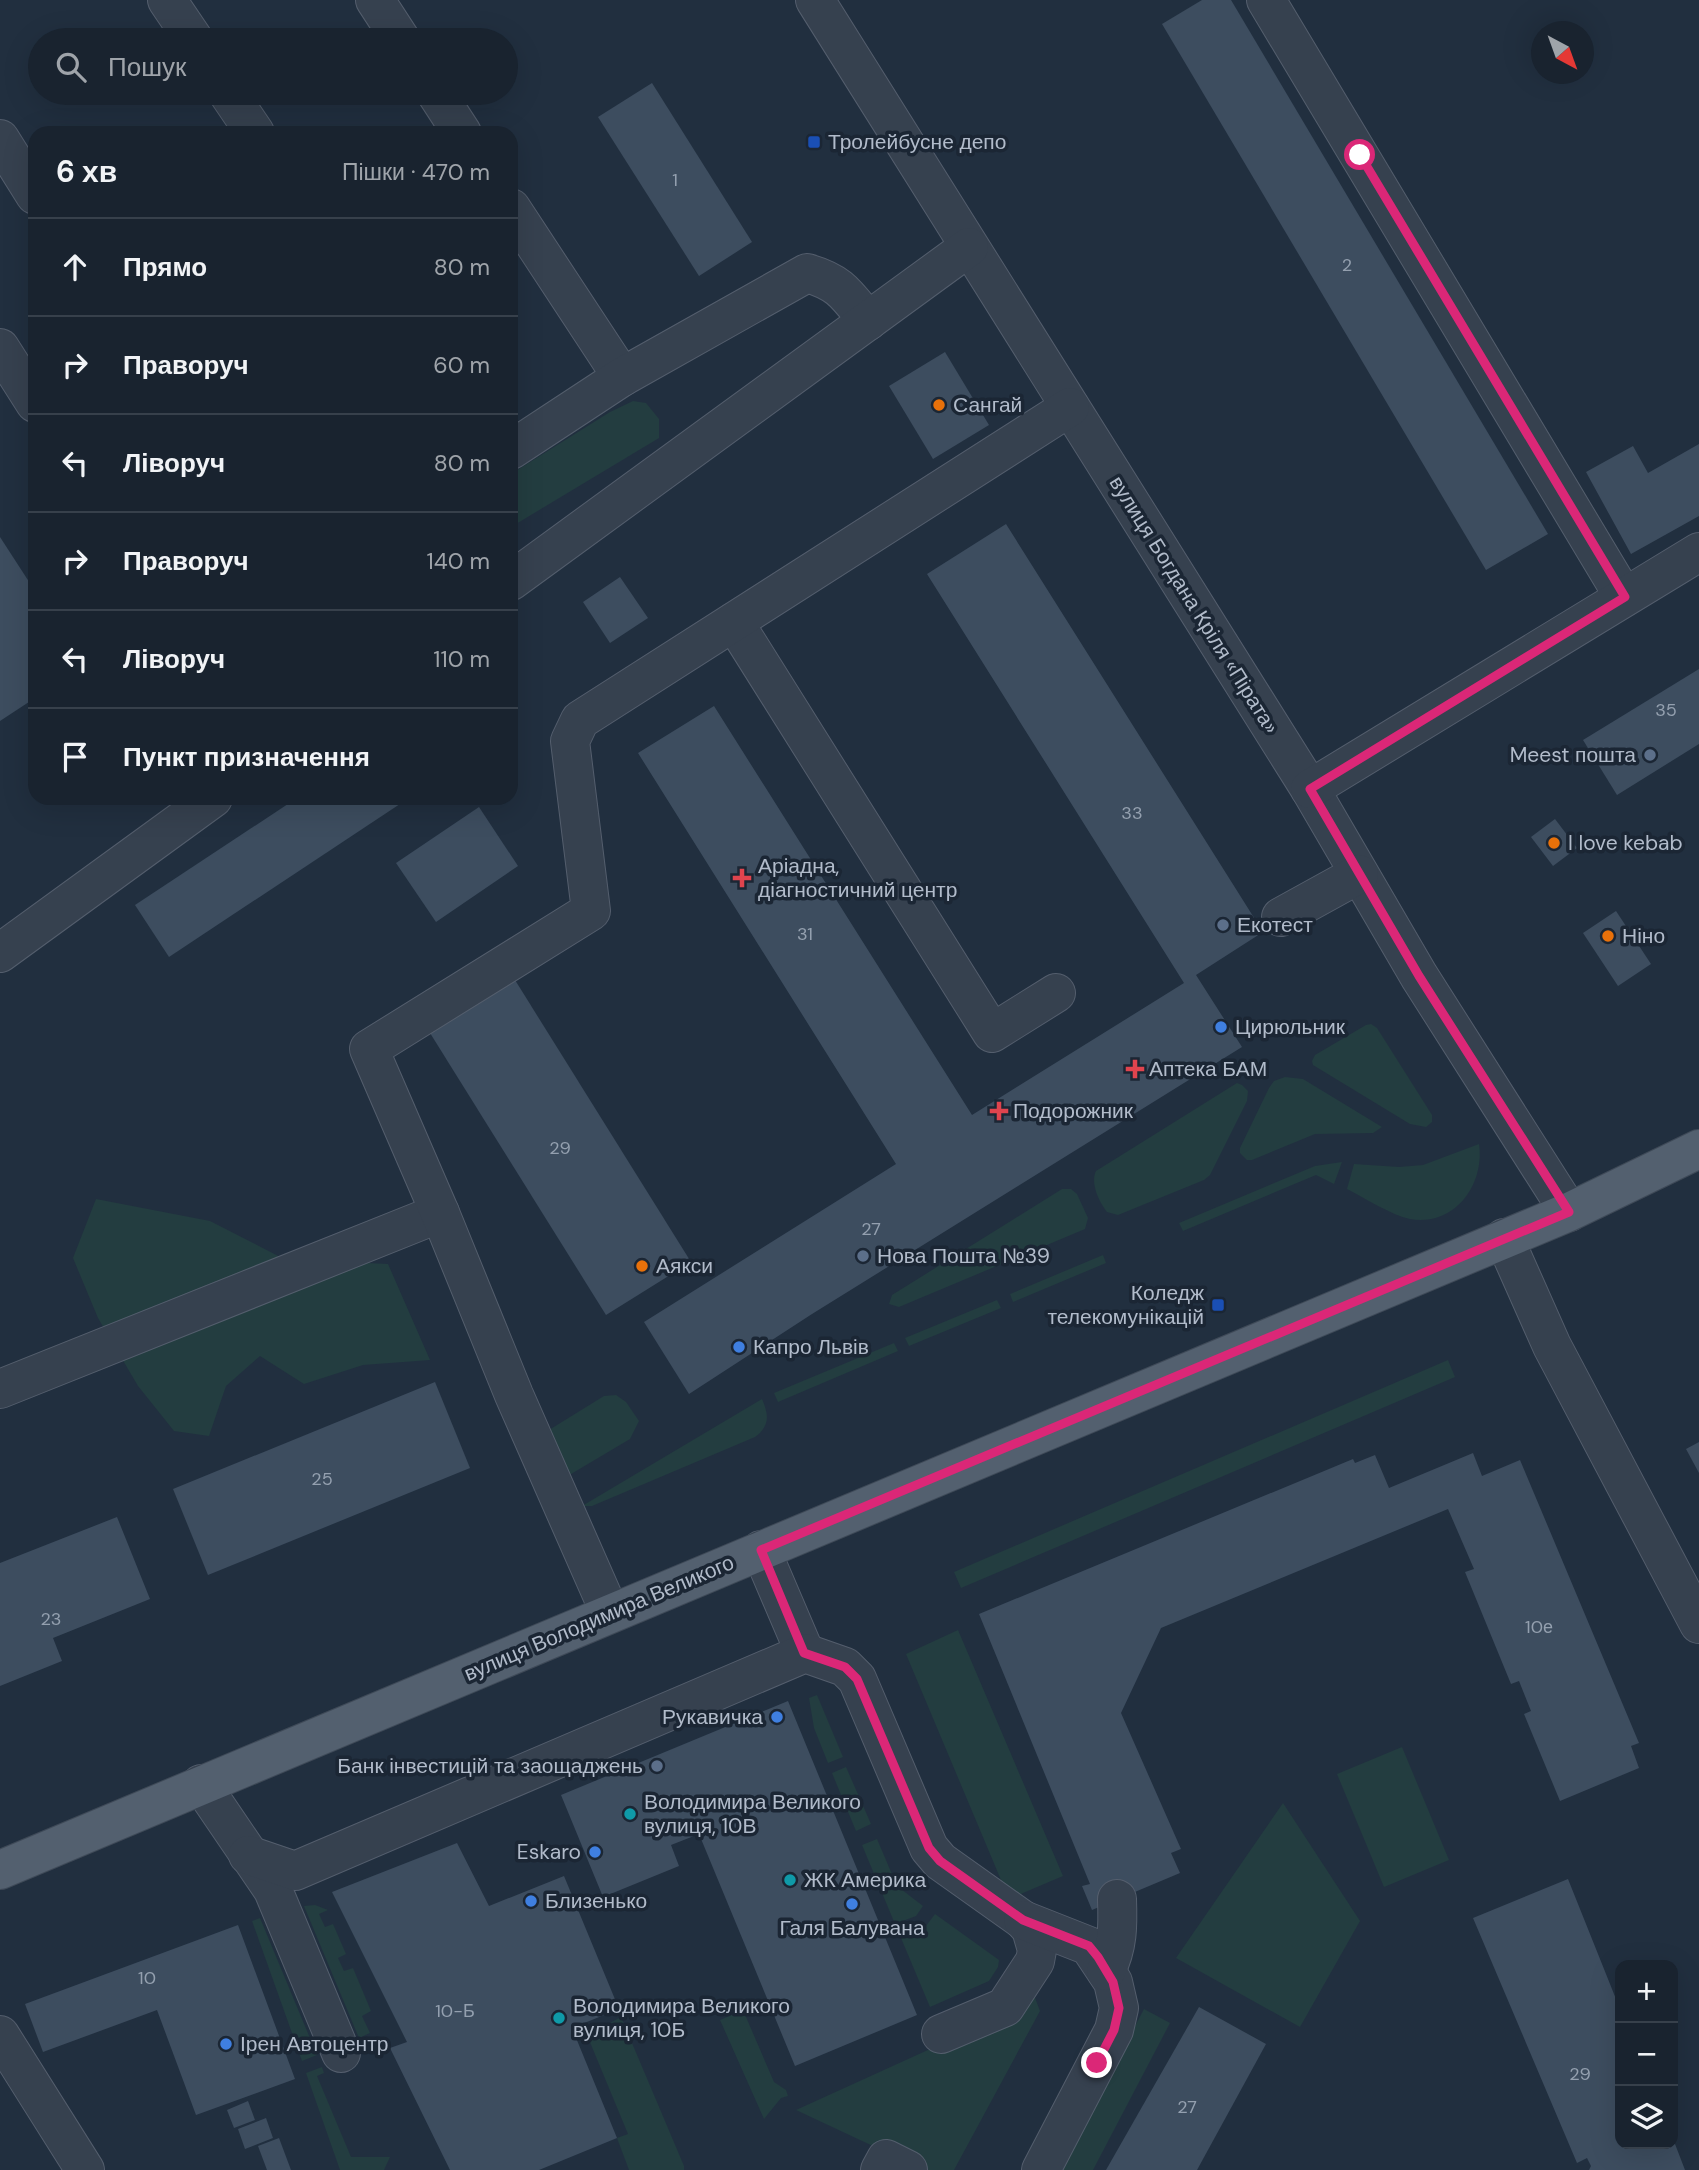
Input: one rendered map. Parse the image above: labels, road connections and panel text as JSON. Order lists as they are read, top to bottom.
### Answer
{
  "streets": {
    "main road": ["вулиця Володимира Великого"],
    "street": ["вулиця Богдана Кріля «Пірата»"]
  },
  "crossings": [
    ["вулиця Богдана Кріля «Пірата»", "вулиця Володимира Великого"]
  ],
  "places": {
    "transit": ["Тролейбусне депо", "Коледж телекомунікацій"],
    "other": [
      "Сангай",
      "Meest пошта",
      "I love kebab",
      "Екотест",
      "Ніно",
      "Цирюльник",
      "Нова Пошта №39",
      "Аякси",
      "Капро Львів",
      "Рукавичка",
      "Банк інвестицій та заощаджень",
      "Володимира Великого вулиця, 10В",
      "Eskaro",
      "ЖК Америка",
      "Близенько",
      "Галя Балувана",
      "Володимира Великого вулиця, 10Б",
      "Ірен Автоцентр"
    ],
    "health": ["Аріадна, діагностичний центр", "Аптека БАМ", "Подорожник"]
  },
  "house_numbers": [
    "1",
    "2",
    "35",
    "33",
    "31",
    "29",
    "27",
    "25",
    "23",
    "10е",
    "10",
    "10-Б",
    "29",
    "27"
  ],
  "north": "bottom right",
  "page": {
    "search": "Пошук",
    "heading": ["6 хв", "Пішки · 470 m"],
    "list": [
      ["Прямо", "80 m"],
      ["Праворуч", "60 m"],
      ["Ліворуч", "80 m"],
      ["Праворуч", "140 m"],
      ["Ліворуч", "110 m"],
      "Пункт призначення"
    ],
    "map_buttons": ["+", "−"]
  }
}
